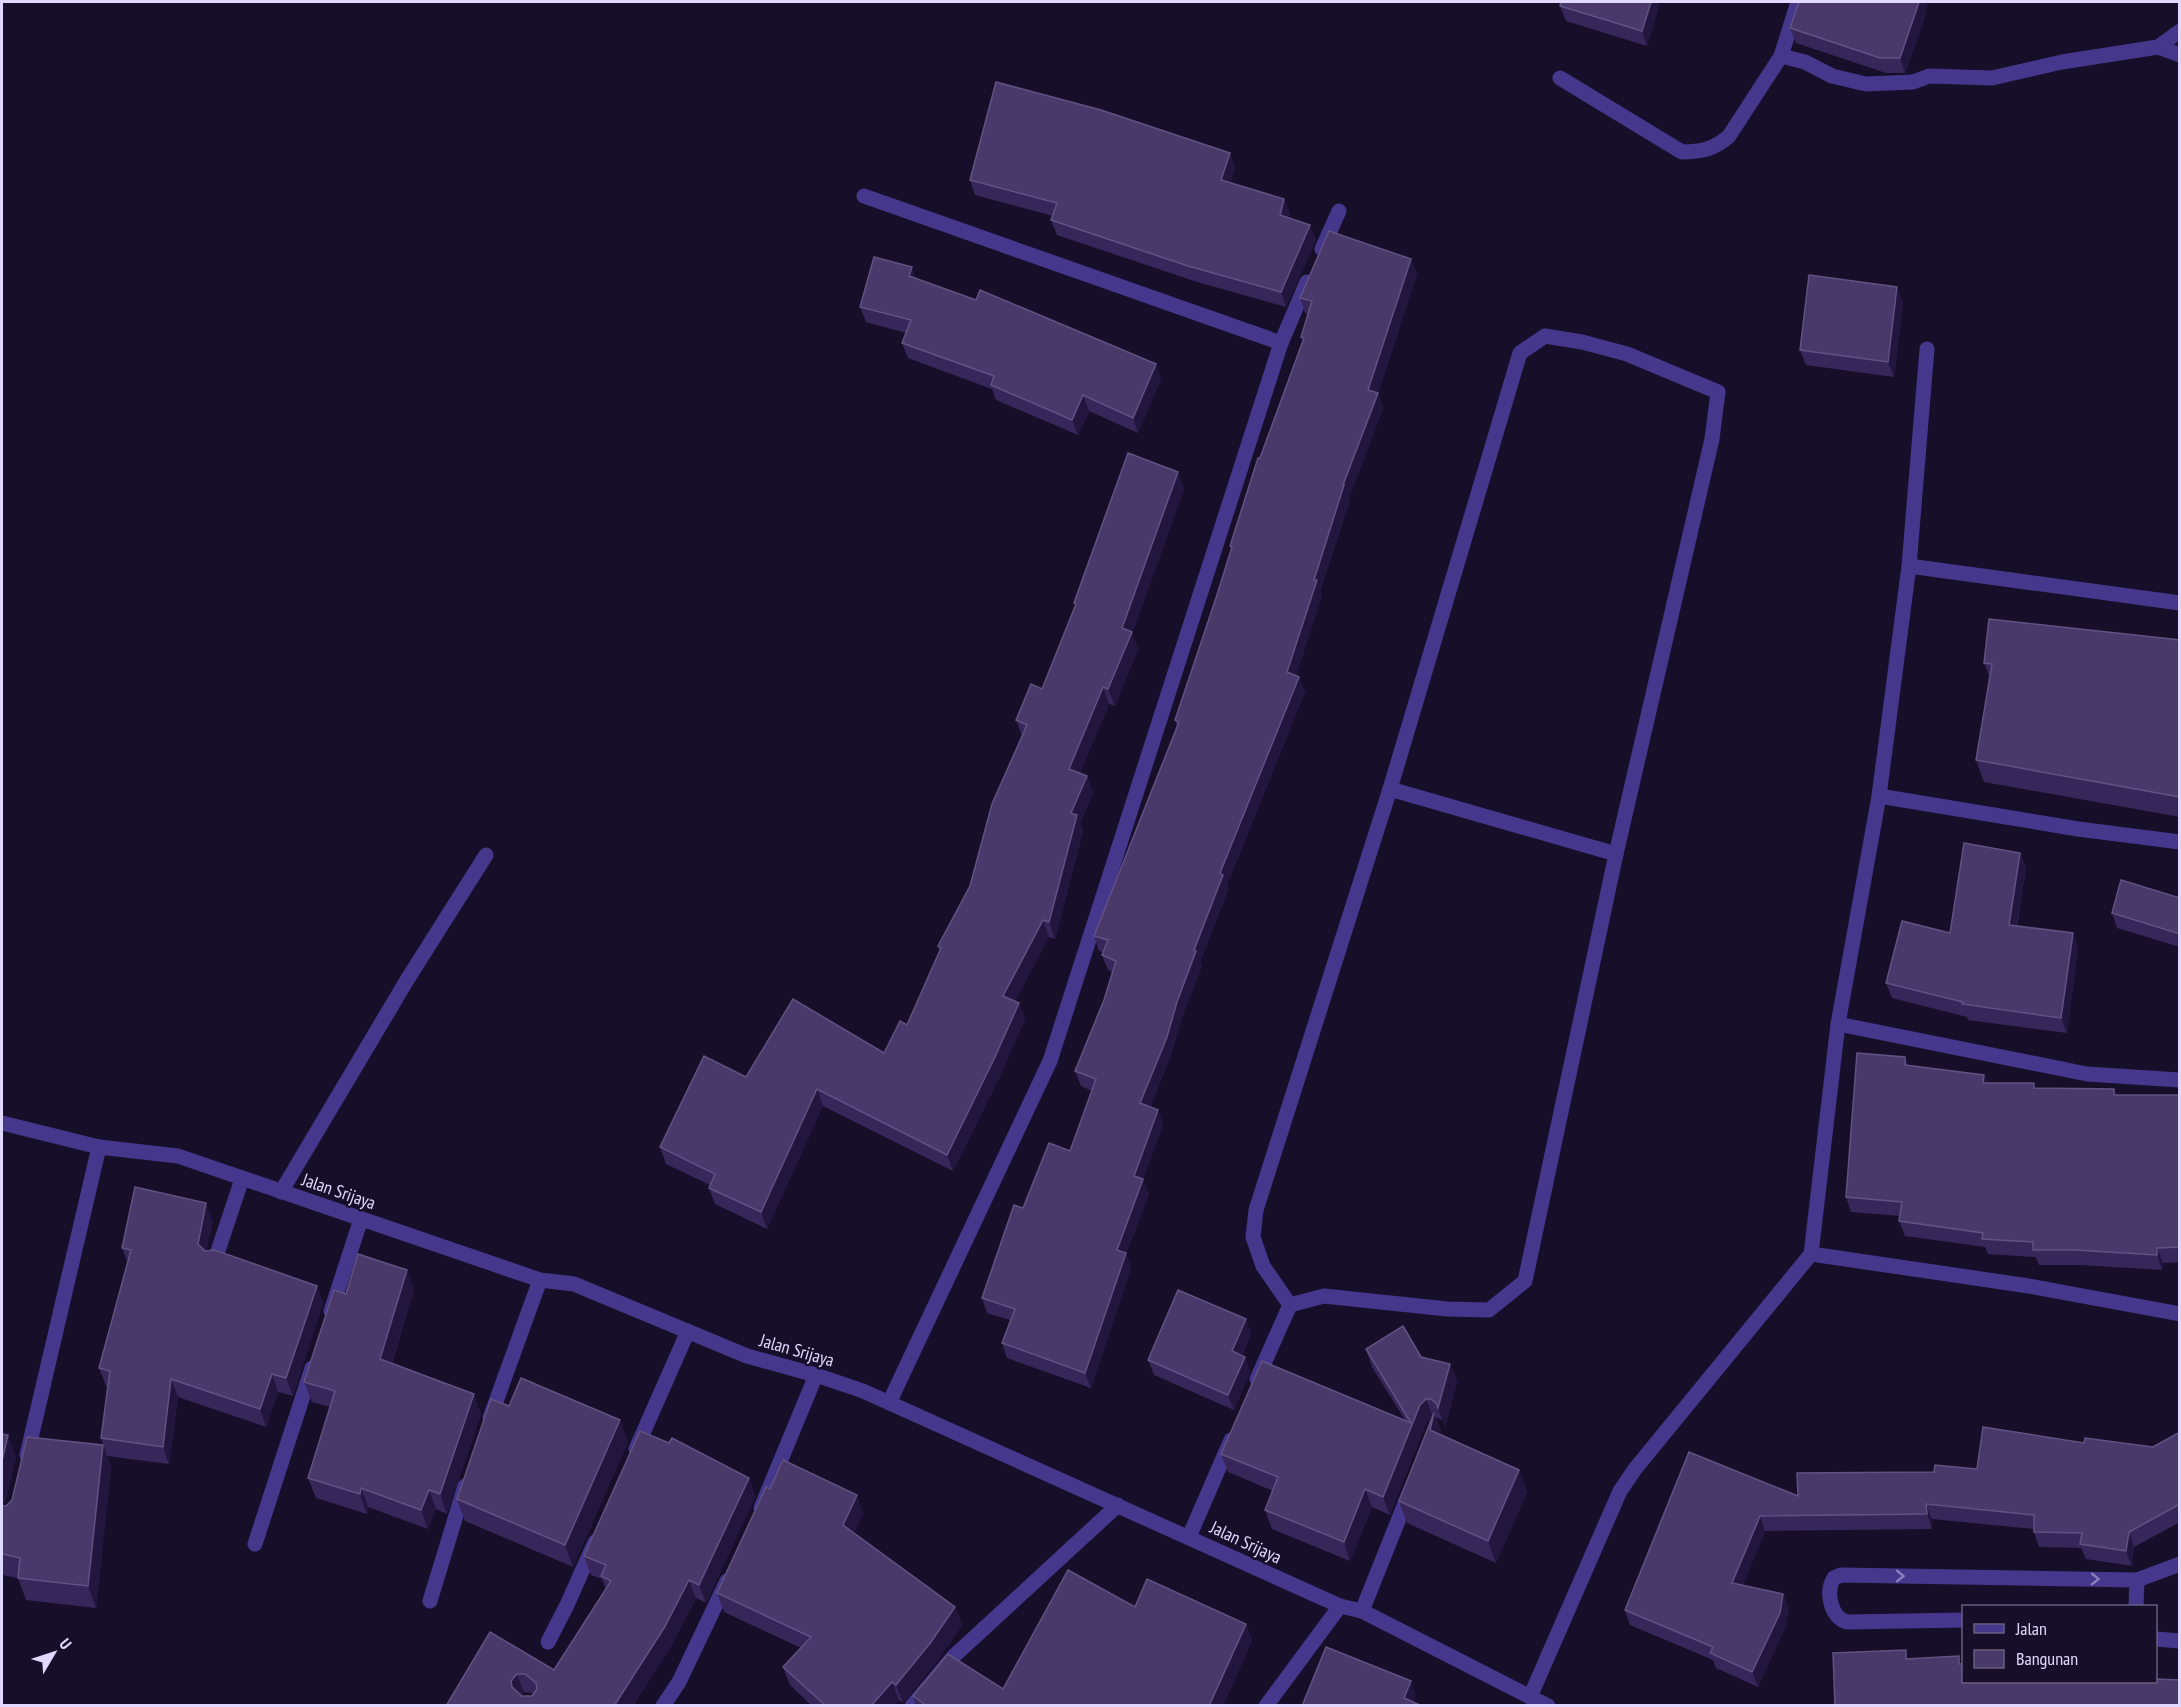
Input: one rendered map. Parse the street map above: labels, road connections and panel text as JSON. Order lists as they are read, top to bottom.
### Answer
{
  "streets": {
    "street": ["Jalan Srijaya"]
  },
  "legend": ["Jalan", "Bangunan"],
  "north": "top right"
}
